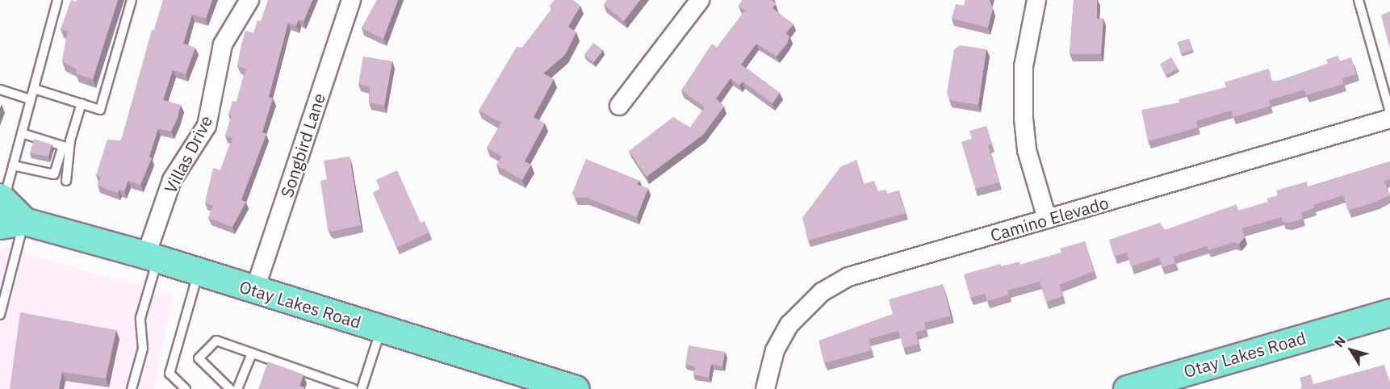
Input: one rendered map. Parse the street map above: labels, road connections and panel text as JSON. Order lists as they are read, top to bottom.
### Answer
{
  "streets": {
    "main road": ["Otay Lakes Road"],
    "street": ["Songbird Lane", "Villas Drive", "Camino Elevado"]
  },
  "crossings": [
    ["Songbird Lane", "Otay Lakes Road"],
    ["Villas Drive", "Otay Lakes Road"]
  ],
  "north": "top left"
}
